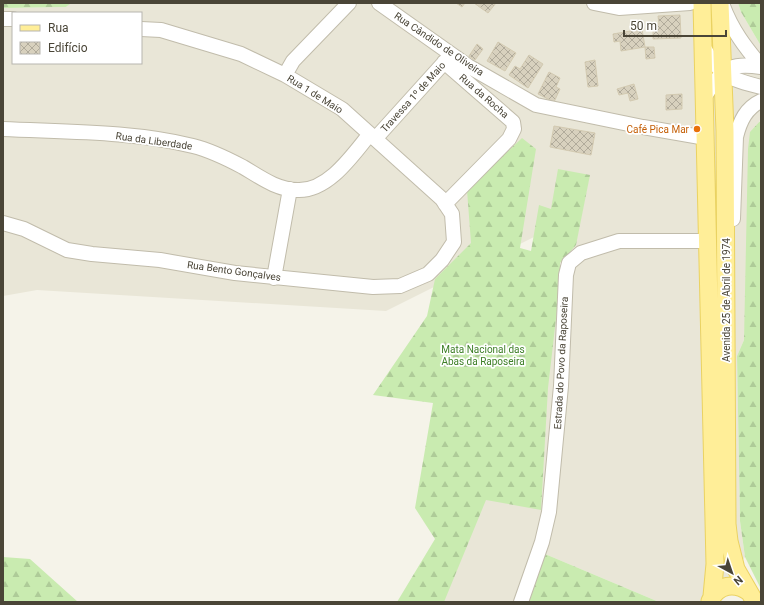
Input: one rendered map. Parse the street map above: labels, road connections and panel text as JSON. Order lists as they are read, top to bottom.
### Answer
{
  "streets": {
    "main road": ["Avenida 25 de Abril de 1974"],
    "street": [
      "Rua Cândido de Oliveira",
      "Rua 1 de Maio",
      "Rua da Rocha",
      "Travessa 1º de Maio",
      "Rua da Liberdade",
      "Rua Bento Gonçalves",
      "Estrada do Povo da Raposeira"
    ]
  },
  "crossings": [
    ["Rua Cândido de Oliveira", "Rua da Rocha"],
    ["Rua Cândido de Oliveira", "Travessa 1º de Maio"],
    ["Rua Cândido de Oliveira", "Avenida 25 de Abril de 1974"],
    ["Rua 1 de Maio", "Rua da Rocha"],
    ["Rua 1 de Maio", "Travessa 1º de Maio"],
    ["Rua 1 de Maio", "Rua da Liberdade"],
    ["Rua 1 de Maio", "Rua Bento Gonçalves"],
    ["Rua da Rocha", "Travessa 1º de Maio"],
    ["Travessa 1º de Maio", "Rua da Liberdade"],
    ["Avenida 25 de Abril de 1974", "Estrada do Povo da Raposeira"]
  ],
  "parks": ["Mata Nacional das Abas da Raposeira"],
  "places": ["Café Pica Mar"],
  "legend": ["Rua", "Edifício"],
  "scale_bar": "50 m",
  "north": "bottom right"
}
